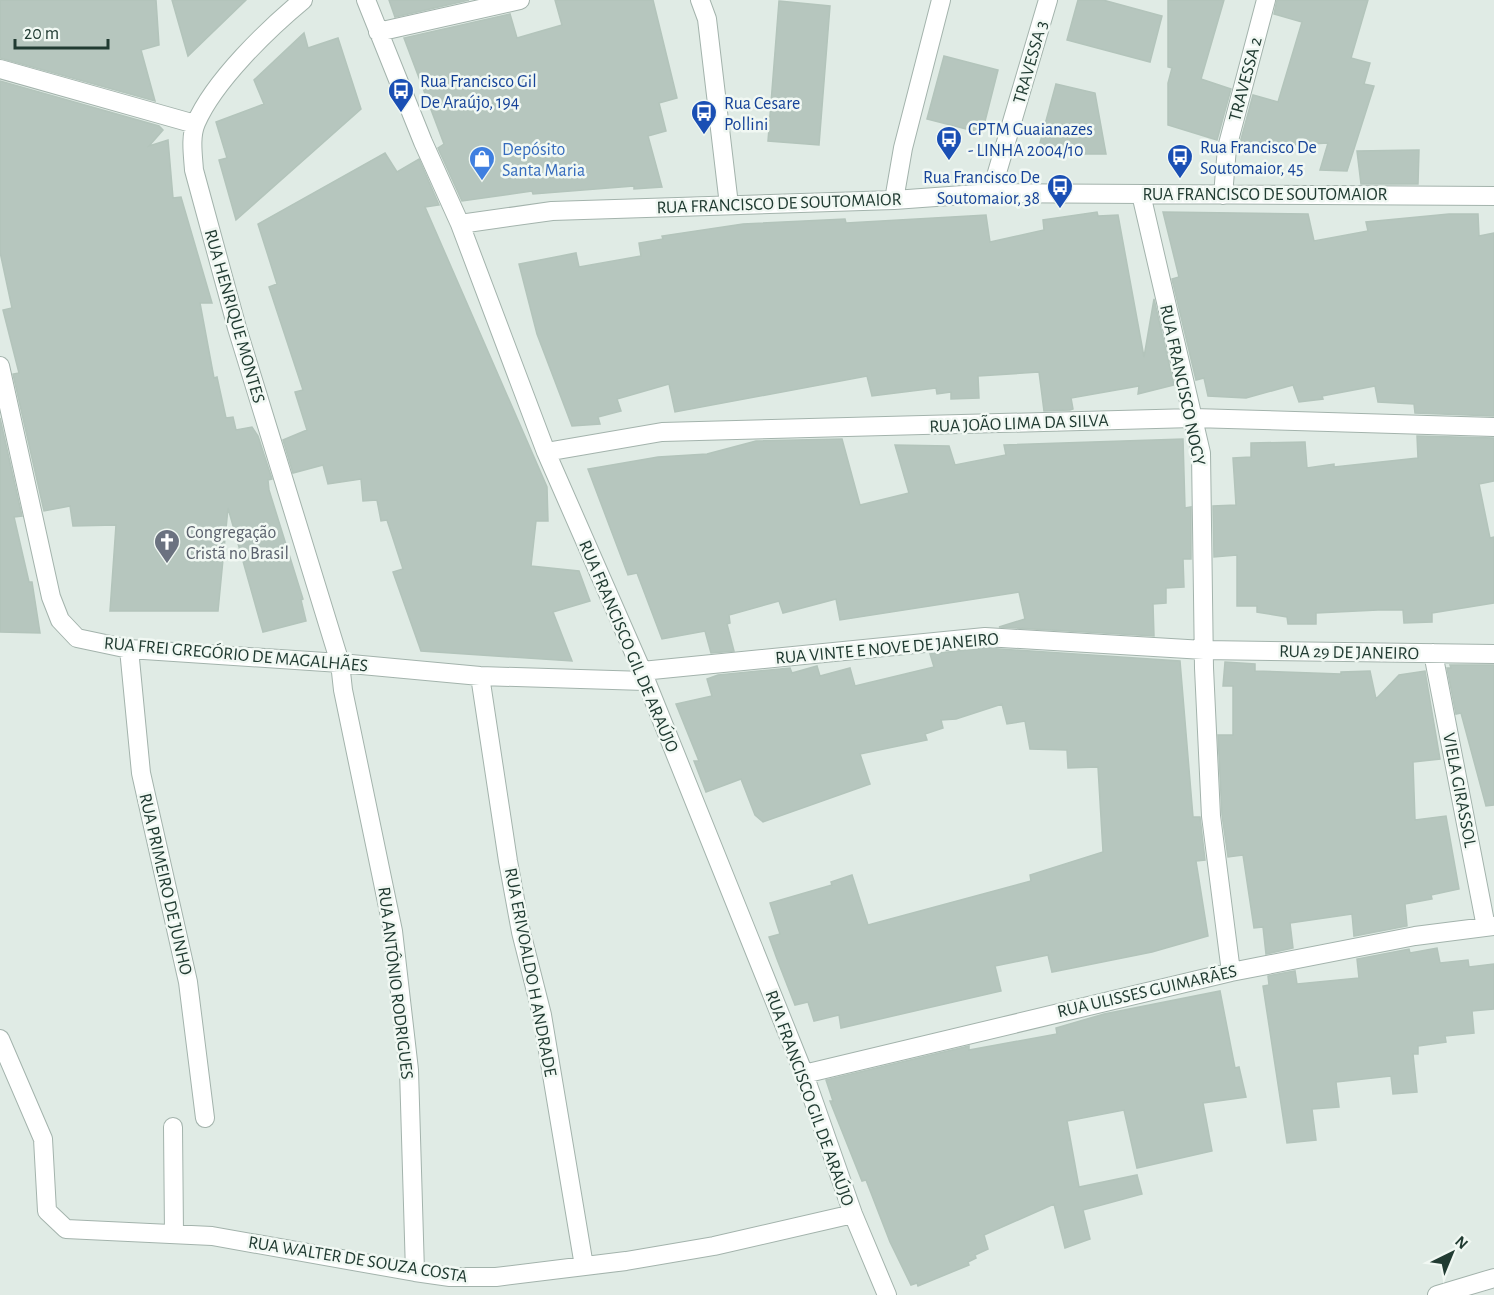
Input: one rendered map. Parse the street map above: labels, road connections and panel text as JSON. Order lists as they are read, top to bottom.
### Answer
{
  "streets": {
    "street": [
      "TRAVESSA 3",
      "TRAVESSA 2",
      "RUA FRANCISCO DE SOUTOMAIOR",
      "RUA HENRIQUE MONTES",
      "RUA FRANCISCO NOGY",
      "RUA JOÃO LIMA DA SILVA",
      "RUA FRANCISCO GIL DE ARAÚJO",
      "RUA VINTE E NOVE DE JANEIRO",
      "RUA 29 DE JANEIRO",
      "RUA FREI GREGÓRIO DE MAGALHÃES",
      "VIELA GIRASSOL",
      "RUA PRIMEIRO DE JUNHO",
      "RUA ERIVOALDO H ANDRADE",
      "RUA ANTÔNIO RODRIGUES",
      "RUA ULISSES GUIMARÃES",
      "RUA WALTER DE SOUZA COSTA"
    ]
  },
  "crossings": [
    ["TRAVESSA 3", "RUA FRANCISCO DE SOUTOMAIOR"],
    ["TRAVESSA 2", "RUA FRANCISCO DE SOUTOMAIOR"],
    ["RUA FRANCISCO DE SOUTOMAIOR", "RUA FRANCISCO NOGY"],
    ["RUA FRANCISCO DE SOUTOMAIOR", "RUA FRANCISCO GIL DE ARAÚJO"],
    ["RUA HENRIQUE MONTES", "RUA FREI GREGÓRIO DE MAGALHÃES"],
    ["RUA HENRIQUE MONTES", "RUA ANTÔNIO RODRIGUES"],
    ["RUA FRANCISCO NOGY", "RUA JOÃO LIMA DA SILVA"],
    ["RUA FRANCISCO NOGY", "RUA VINTE E NOVE DE JANEIRO"],
    ["RUA FRANCISCO NOGY", "RUA 29 DE JANEIRO"],
    ["RUA FRANCISCO NOGY", "RUA ULISSES GUIMARÃES"],
    ["RUA JOÃO LIMA DA SILVA", "RUA FRANCISCO GIL DE ARAÚJO"],
    ["RUA FRANCISCO GIL DE ARAÚJO", "RUA VINTE E NOVE DE JANEIRO"],
    ["RUA FRANCISCO GIL DE ARAÚJO", "RUA FREI GREGÓRIO DE MAGALHÃES"],
    ["RUA FRANCISCO GIL DE ARAÚJO", "RUA ULISSES GUIMARÃES"],
    ["RUA FRANCISCO GIL DE ARAÚJO", "RUA WALTER DE SOUZA COSTA"],
    ["RUA VINTE E NOVE DE JANEIRO", "RUA 29 DE JANEIRO"],
    ["RUA VINTE E NOVE DE JANEIRO", "RUA FREI GREGÓRIO DE MAGALHÃES"],
    ["RUA 29 DE JANEIRO", "VIELA GIRASSOL"],
    ["RUA FREI GREGÓRIO DE MAGALHÃES", "RUA PRIMEIRO DE JUNHO"],
    ["RUA FREI GREGÓRIO DE MAGALHÃES", "RUA ERIVOALDO H ANDRADE"],
    ["RUA FREI GREGÓRIO DE MAGALHÃES", "RUA ANTÔNIO RODRIGUES"],
    ["VIELA GIRASSOL", "RUA ULISSES GUIMARÃES"],
    ["RUA ERIVOALDO H ANDRADE", "RUA WALTER DE SOUZA COSTA"],
    ["RUA ANTÔNIO RODRIGUES", "RUA WALTER DE SOUZA COSTA"]
  ],
  "places": {
    "bus stop": [
      "Rua Francisco Gil De Araújo, 194",
      "Rua Cesare Pollini",
      "CPTM Guaianazes - LINHA 2004/10",
      "Rua Francisco De Soutomaior, 45",
      "Rua Francisco De Soutomaior, 38"
    ],
    "shop": ["Depósito Santa Maria"],
    "church": ["Congregação Cristã no Brasil"]
  },
  "scale_bar": "20 m",
  "north": "top right"
}
